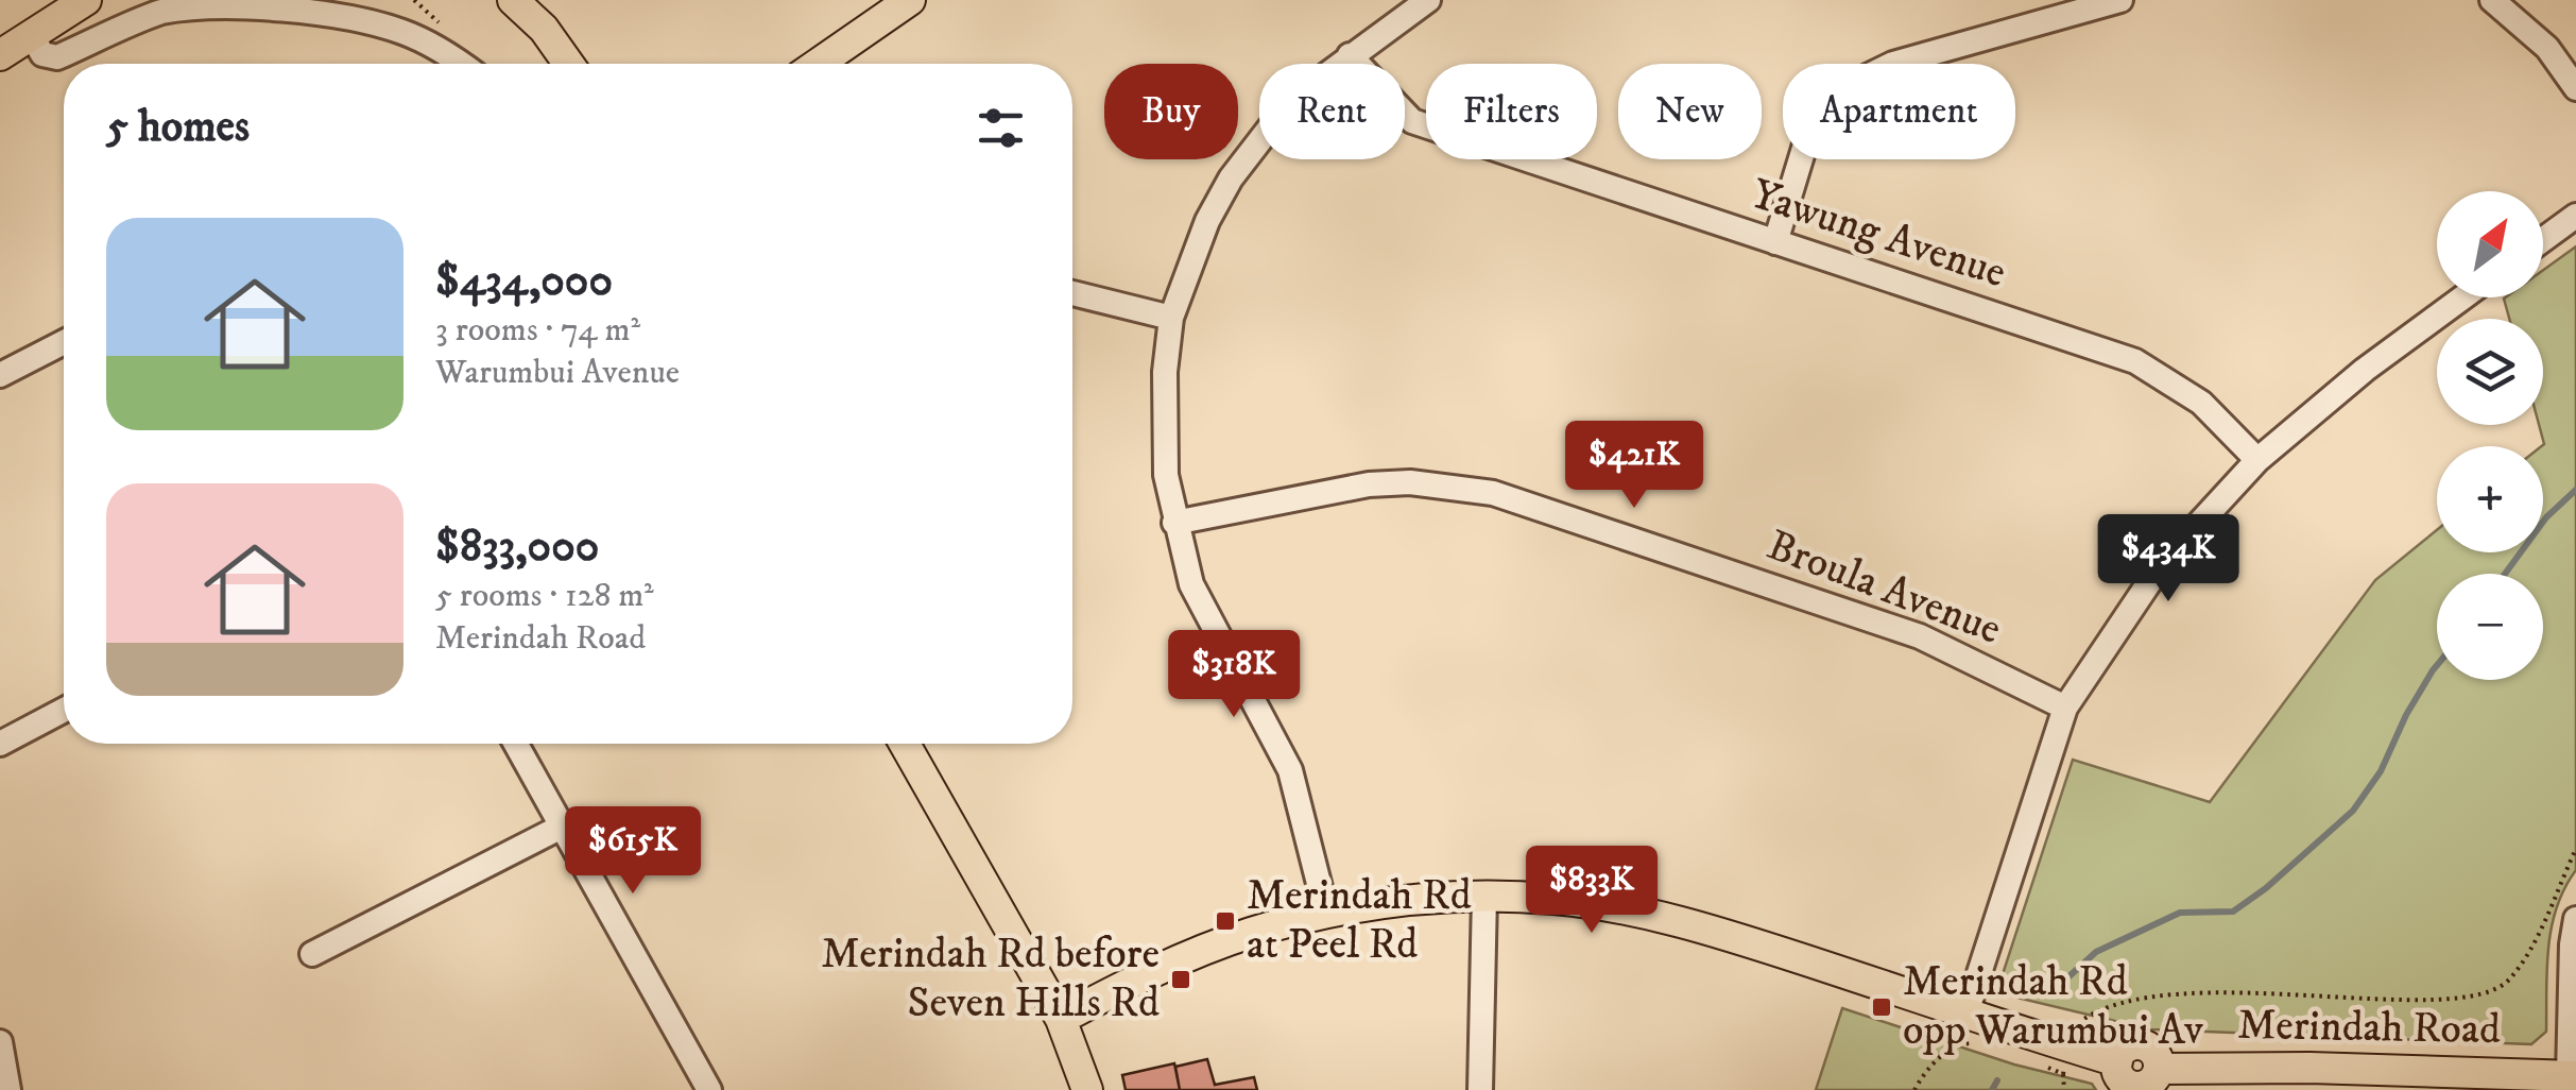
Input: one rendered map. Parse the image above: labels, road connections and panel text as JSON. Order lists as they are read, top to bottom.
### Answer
{
  "streets": {
    "main road": ["Merindah Road"],
    "street": ["Yawung Avenue", "Broula Avenue"]
  },
  "places": {
    "transit": ["Merindah Rd at Peel Rd", "Merindah Rd before Seven Hills Rd", "Merindah Rd opp Warumbui Av"]
  },
  "north": "top right",
  "page": {
    "chip": [
      "Buy",
      "Rent",
      "Filters",
      "New",
      "Apartment"
    ],
    "heading": "5 homes",
    "map_buttons": ["+", "−"],
    "list": [
      {
        "name": "$434,000",
        "note": "3 rooms · 74 m² · Warumbui Avenue"
      },
      {
        "name": "$833,000",
        "note": "5 rooms · 128 m² · Merindah Road"
      }
    ],
    "price": [
      "$421K",
      "$434K",
      "$318K",
      "$615K",
      "$833K"
    ]
  }
}
